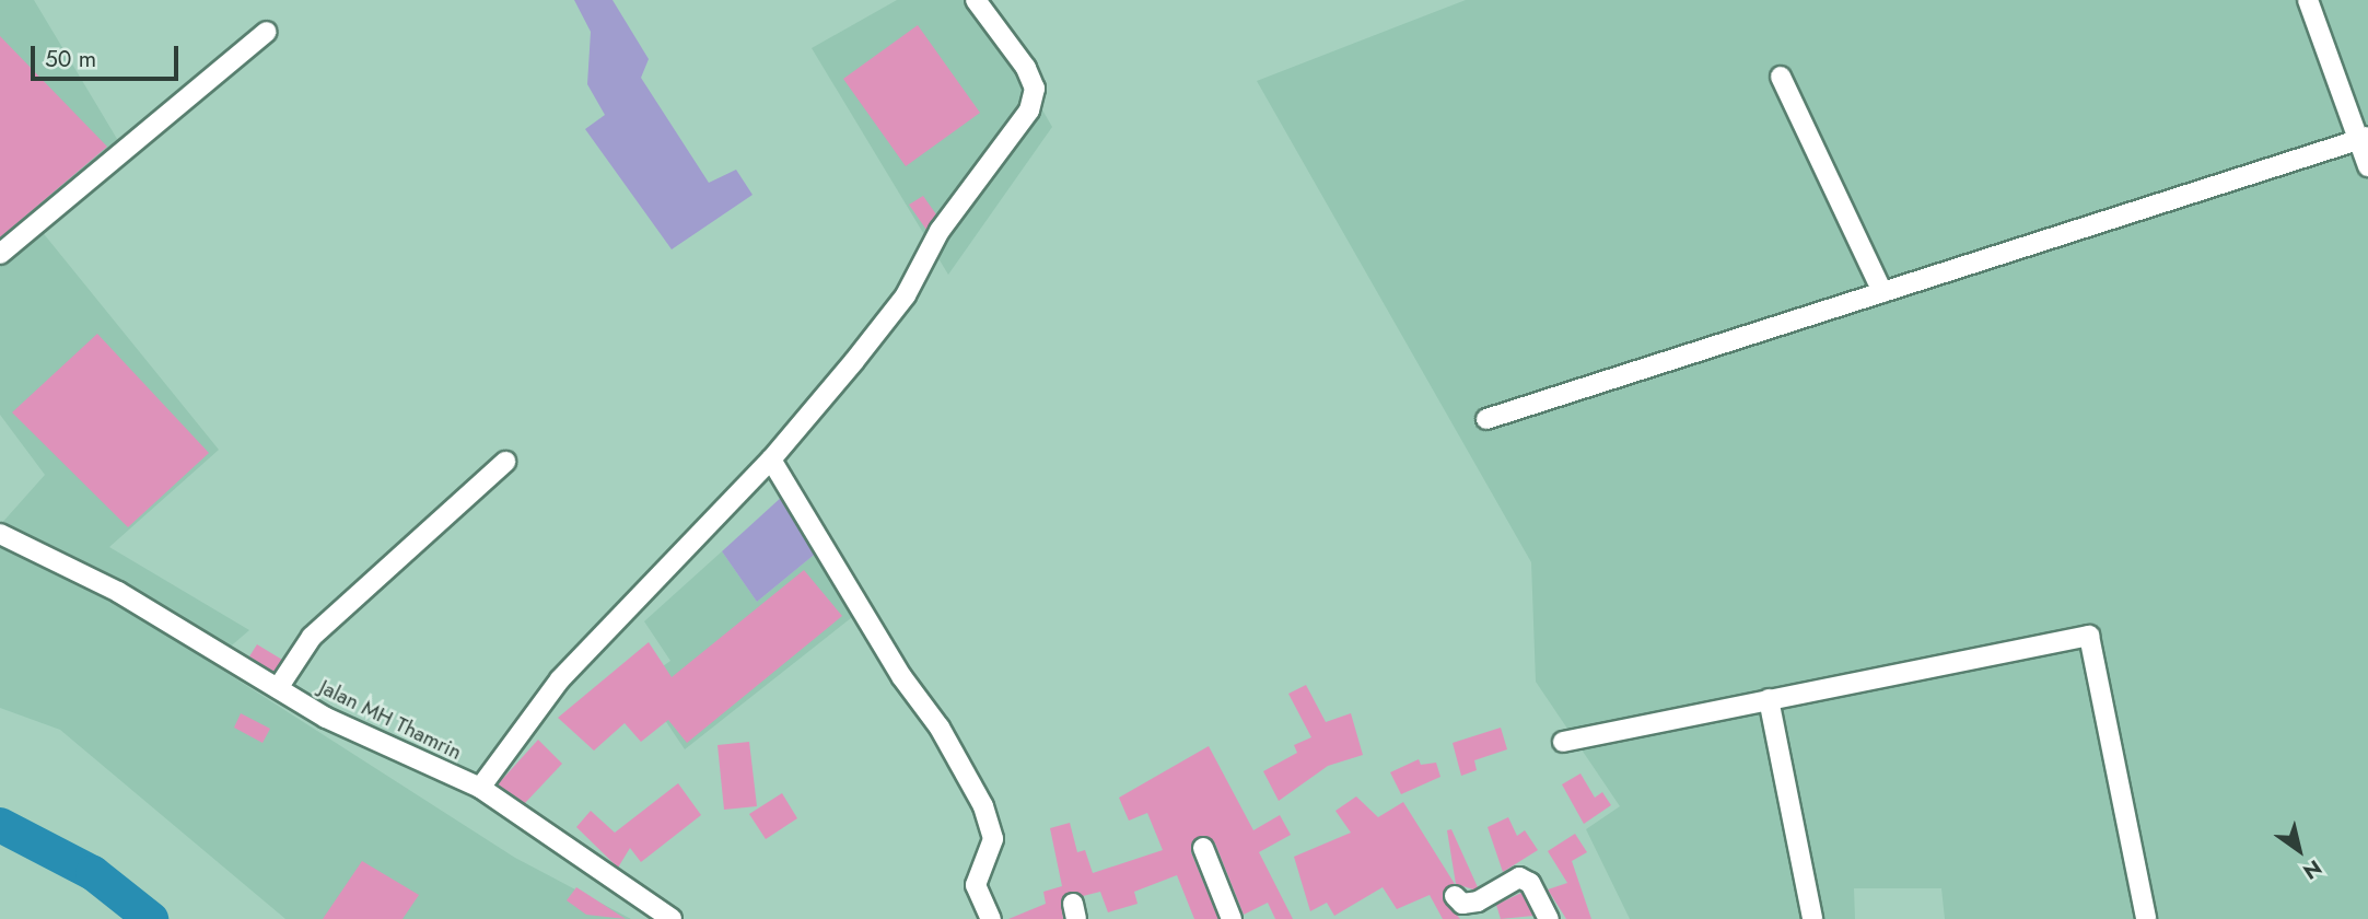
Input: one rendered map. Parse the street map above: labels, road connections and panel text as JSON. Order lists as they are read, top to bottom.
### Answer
{
  "streets": {
    "street": ["Jalan MH Thamrin"]
  },
  "scale_bar": "50 m",
  "north": "bottom right"
}
